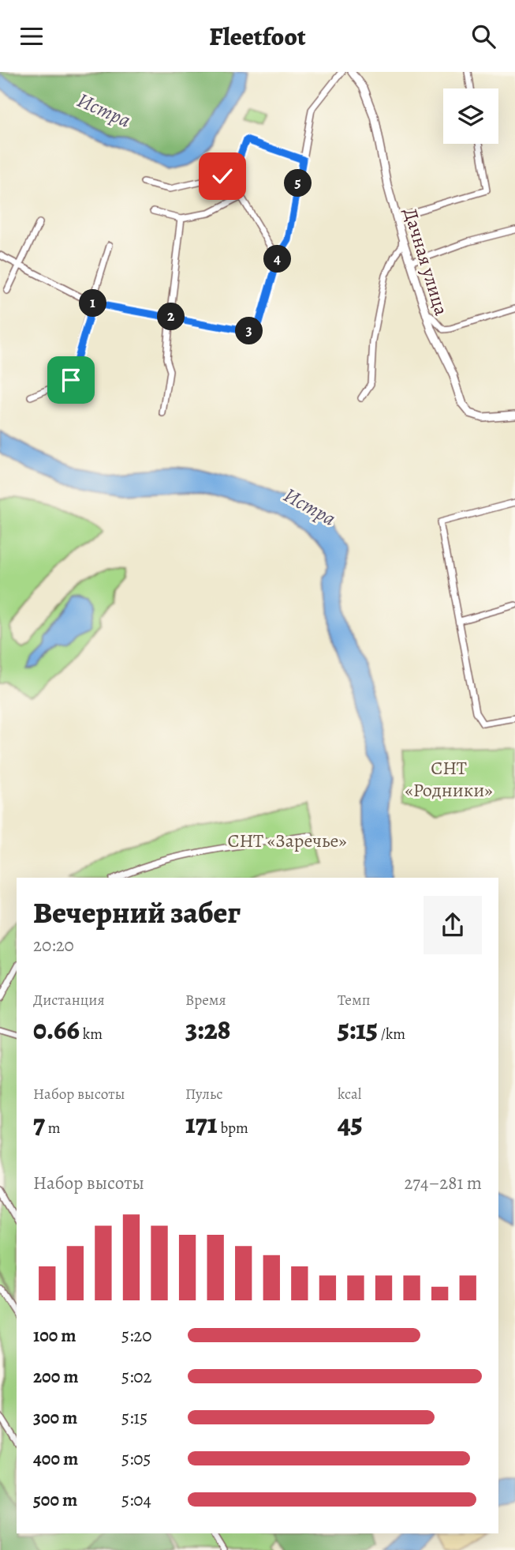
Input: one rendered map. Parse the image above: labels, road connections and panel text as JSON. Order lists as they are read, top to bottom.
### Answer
{
  "streets": {
    "street": ["Дачная улица"]
  },
  "water": ["Истра"],
  "parks": ["СНТ «Родники»", "СНТ «Заречье»"],
  "page": {
    "header": "Fleetfoot",
    "pins": [
      "5",
      "4",
      "1",
      "2",
      "3"
    ],
    "heading": ["Вечерний забег", "20:20"],
    "stats": [
      ["Дистанция", "0.66 km"],
      ["Время", "3:28"],
      ["Темп", "5:15 /km"],
      ["Набор высоты", "7 m"],
      ["Пульс", "171 bpm"],
      ["kcal", "45"]
    ],
    "chart": ["Набор высоты", "274–281 m"],
    "list": [
      {
        "name": "100 m",
        "note": "5:20"
      },
      {
        "name": "200 m",
        "note": "5:02"
      },
      {
        "name": "300 m",
        "note": "5:15"
      },
      {
        "name": "400 m",
        "note": "5:05"
      },
      {
        "name": "500 m",
        "note": "5:04"
      }
    ]
  }
}
